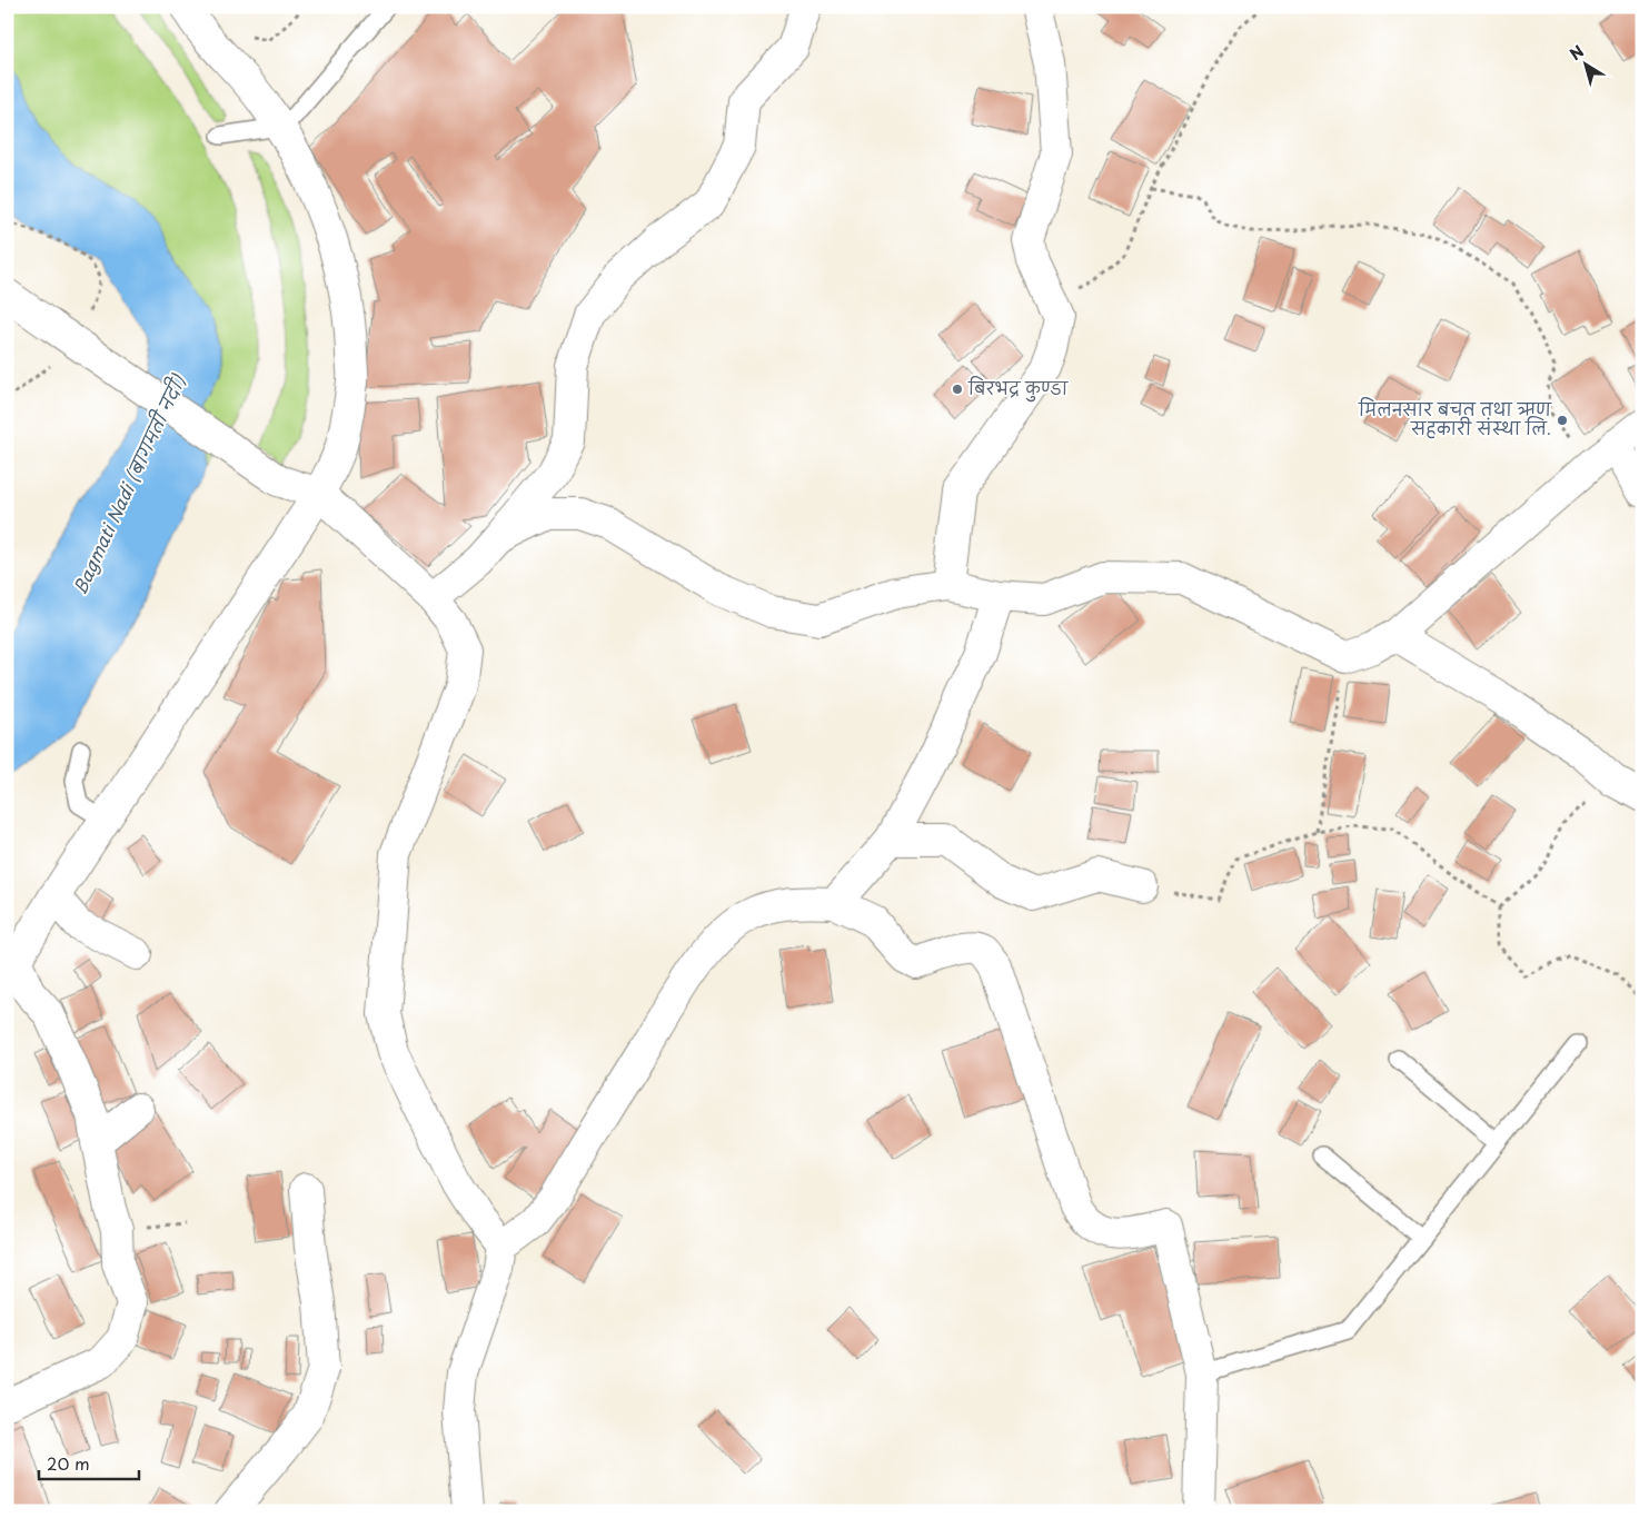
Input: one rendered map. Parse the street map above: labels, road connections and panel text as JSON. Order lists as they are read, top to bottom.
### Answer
{
  "water": ["Bagmati Nadi (बागमती नदी)"],
  "places": ["बिरभद्र कुण्डा", "मिलनसार बचत तथा ऋण सहकारी संस्था लि."],
  "scale_bar": "20 m",
  "north": "top left"
}
